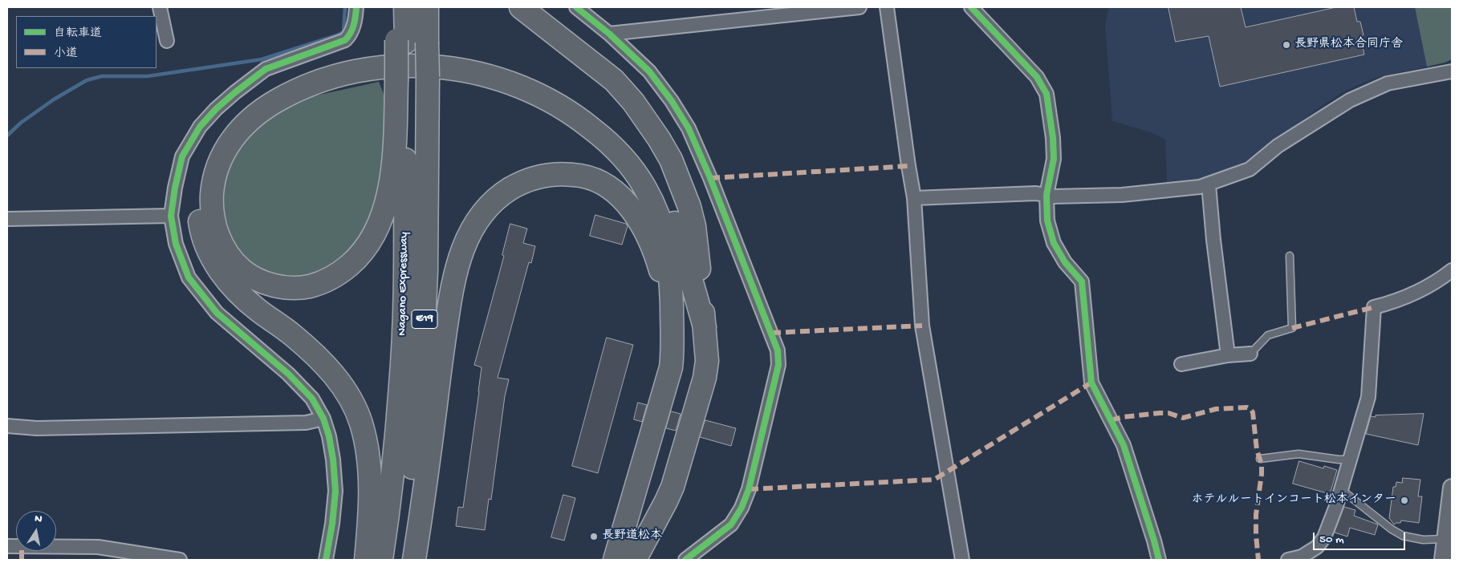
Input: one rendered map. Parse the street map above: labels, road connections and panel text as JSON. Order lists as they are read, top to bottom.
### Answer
{
  "streets": {
    "highway": ["Nagano Expressway", "E19"]
  },
  "places": ["長野県松本合同庁舎", "ホテルルートインコート松本インター", "長野道松本"],
  "legend": ["自転車道", "小道"],
  "scale_bar": "50 m",
  "north": "top"
}
